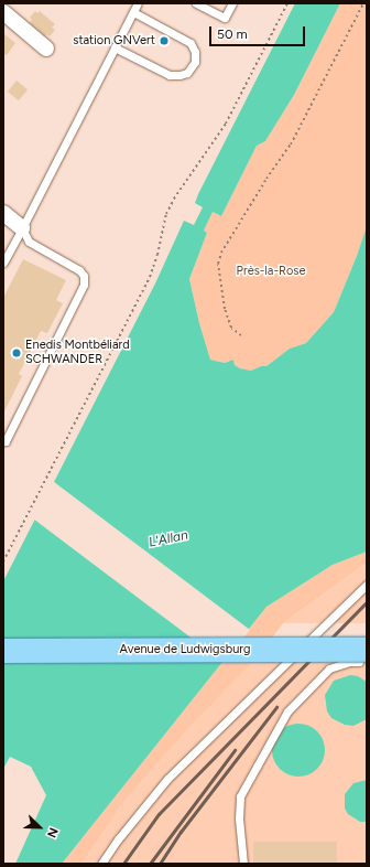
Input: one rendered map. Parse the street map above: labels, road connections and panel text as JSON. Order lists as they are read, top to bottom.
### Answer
{
  "streets": {
    "main road": ["Avenue de Ludwigsburg"]
  },
  "water": ["L'Allan"],
  "parks": ["Près-la-Rose"],
  "places": ["station GNVert", "Enedis Montbéliard SCHWANDER"],
  "scale_bar": "50 m",
  "north": "bottom right"
}
